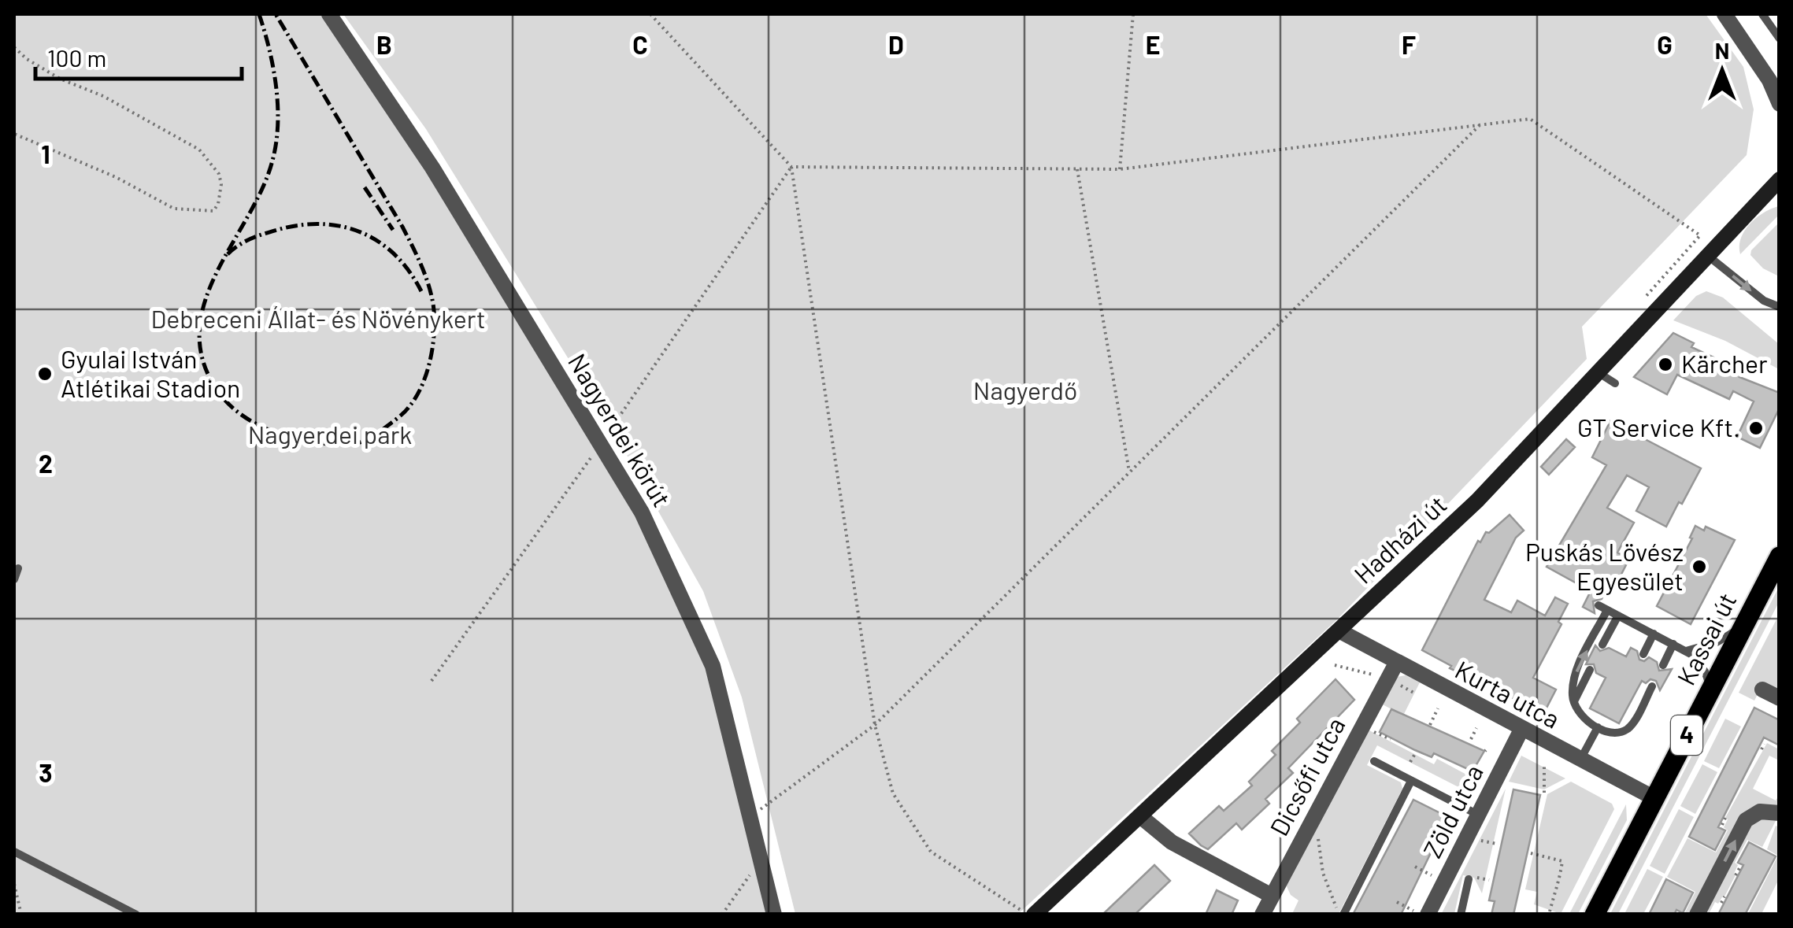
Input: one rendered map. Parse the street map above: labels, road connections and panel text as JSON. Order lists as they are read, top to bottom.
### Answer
{
  "streets": {
    "main road": ["Kassai út", "4"],
    "street": [
      "Nagyerdei körút",
      "Hadházi út",
      "Kurta utca",
      "Dicsőfi utca",
      "Zöld utca"
    ]
  },
  "crossings": [
    ["Hadházi út", "Kurta utca"],
    ["Kassai út", "Kurta utca"],
    ["Kurta utca", "Dicsőfi utca"],
    ["Kurta utca", "Zöld utca"]
  ],
  "parks": ["Debreceni Állat- és Növénykert", "Nagyerdő", "Nagyerdei park"],
  "places": [
    "Kärcher",
    "Gyulai István Atlétikai Stadion",
    "GT Service Kft.",
    "Puskás Lövész Egyesület"
  ],
  "scale_bar": "100 m",
  "north": "top",
  "grid": {
    "columns": [
      "B",
      "C",
      "D",
      "E",
      "F",
      "G"
    ],
    "rows": ["1", "2", "3"]
  }
}
